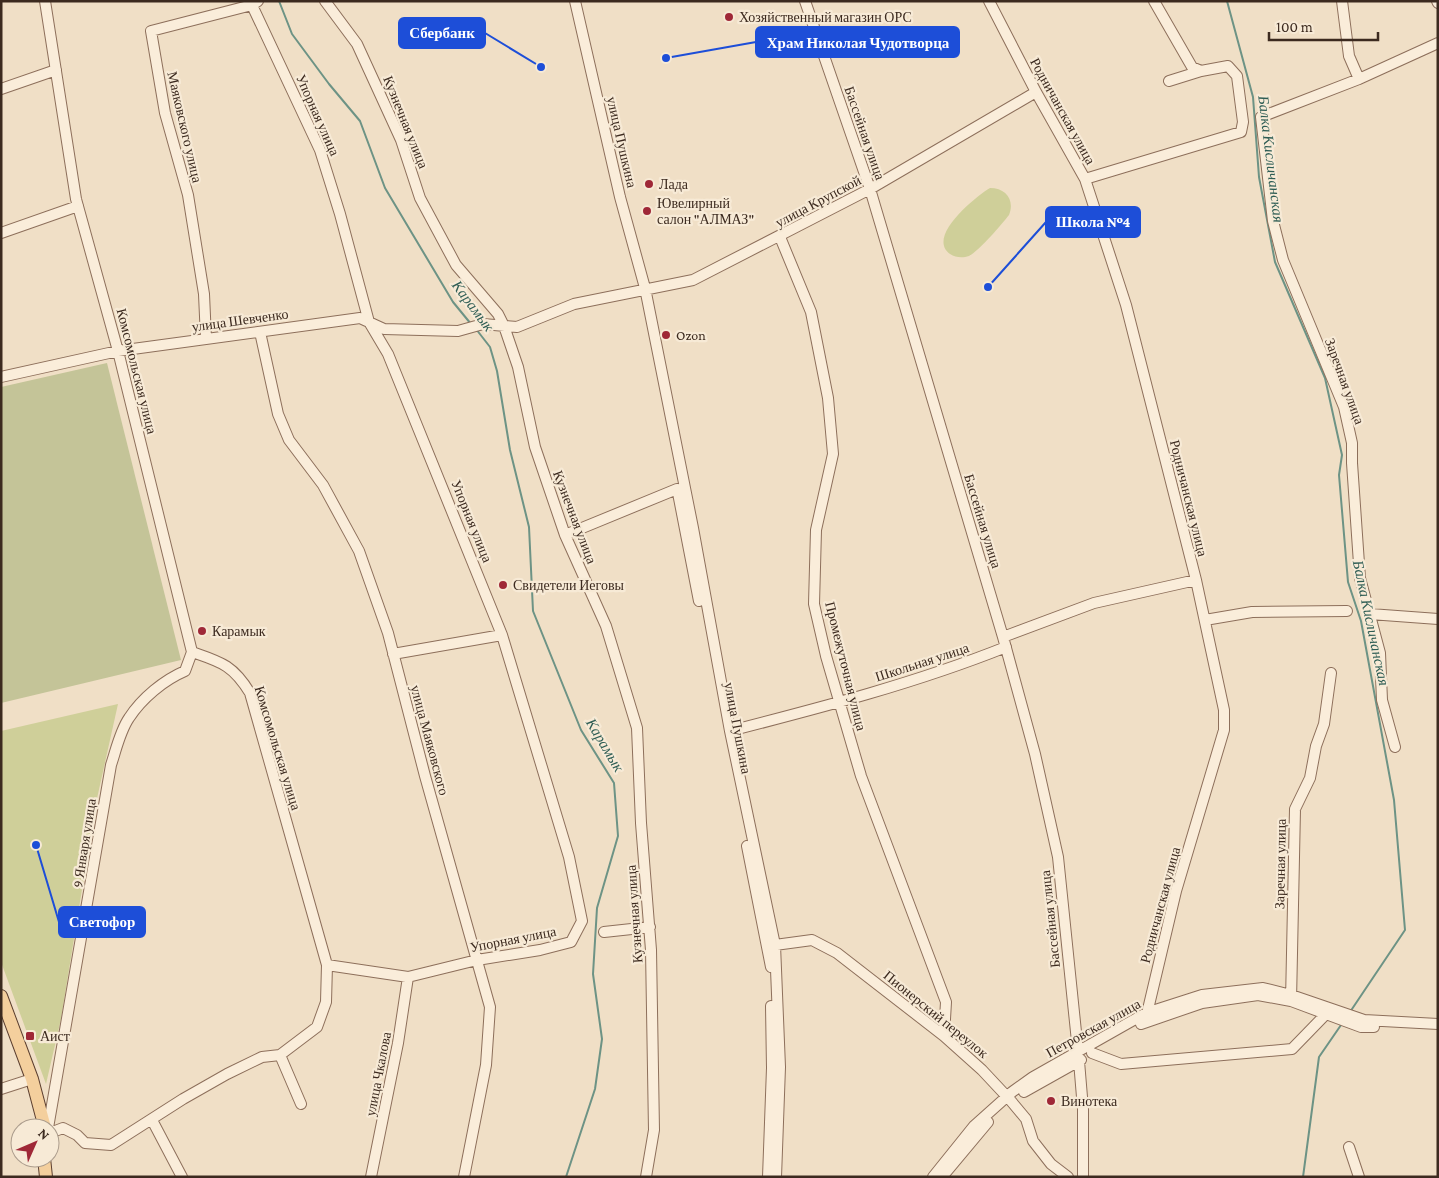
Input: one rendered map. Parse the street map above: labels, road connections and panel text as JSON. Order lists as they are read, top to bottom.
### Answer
{
  "streets": {
    "street": [
      "Родничанская улица",
      "Упорная улица",
      "Кузнечная улица",
      "Маяковского улица",
      "Бассейная улица",
      "улица Пушкина",
      "улица Крупской",
      "улица Шевченко",
      "Комсомольская улица",
      "Заречная улица",
      "Школьная улица",
      "Промежуточная улица",
      "улица Маяковского",
      "9 Января улица",
      "Пионерский переулок",
      "Петровская улица",
      "улица Чкалова"
    ]
  },
  "crossings": [
    ["Родничанская улица", "улица Крупской"],
    ["Родничанская улица", "Школьная улица"],
    ["Родничанская улица", "Петровская улица"],
    ["Упорная улица", "Маяковского улица"],
    ["Упорная улица", "улица Шевченко"],
    ["Упорная улица", "Комсомольская улица"],
    ["Упорная улица", "улица Маяковского"],
    ["Упорная улица", "улица Чкалова"],
    ["Кузнечная улица", "улица Крупской"],
    ["Маяковского улица", "улица Шевченко"],
    ["Бассейная улица", "улица Крупской"],
    ["Бассейная улица", "Школьная улица"],
    ["Бассейная улица", "Петровская улица"],
    ["улица Пушкина", "улица Крупской"],
    ["улица Пушкина", "Школьная улица"],
    ["улица Пушкина", "Пионерский переулок"],
    ["улица Крупской", "улица Шевченко"],
    ["улица Крупской", "Промежуточная улица"],
    ["улица Шевченко", "Комсомольская улица"],
    ["улица Шевченко", "улица Маяковского"],
    ["Комсомольская улица", "9 Января улица"],
    ["Школьная улица", "Промежуточная улица"],
    ["Промежуточная улица", "Пионерский переулок"]
  ],
  "water": ["Балка Кисличанская", "Карамык"],
  "places": {
    "other": [
      "Хозяйственный магазин ОРС",
      "Храм Николая Чудотворца",
      "Сбербанк",
      "Лада",
      "Ювелирный салон \"АЛМАЗ\"",
      "Школа №4",
      "Ozon",
      "Свидетели Иеговы",
      "Карамык",
      "Светофор",
      "Винотека"
    ],
    "transit": ["Аист"]
  },
  "scale_bar": "100 m",
  "north": "top right"
}
